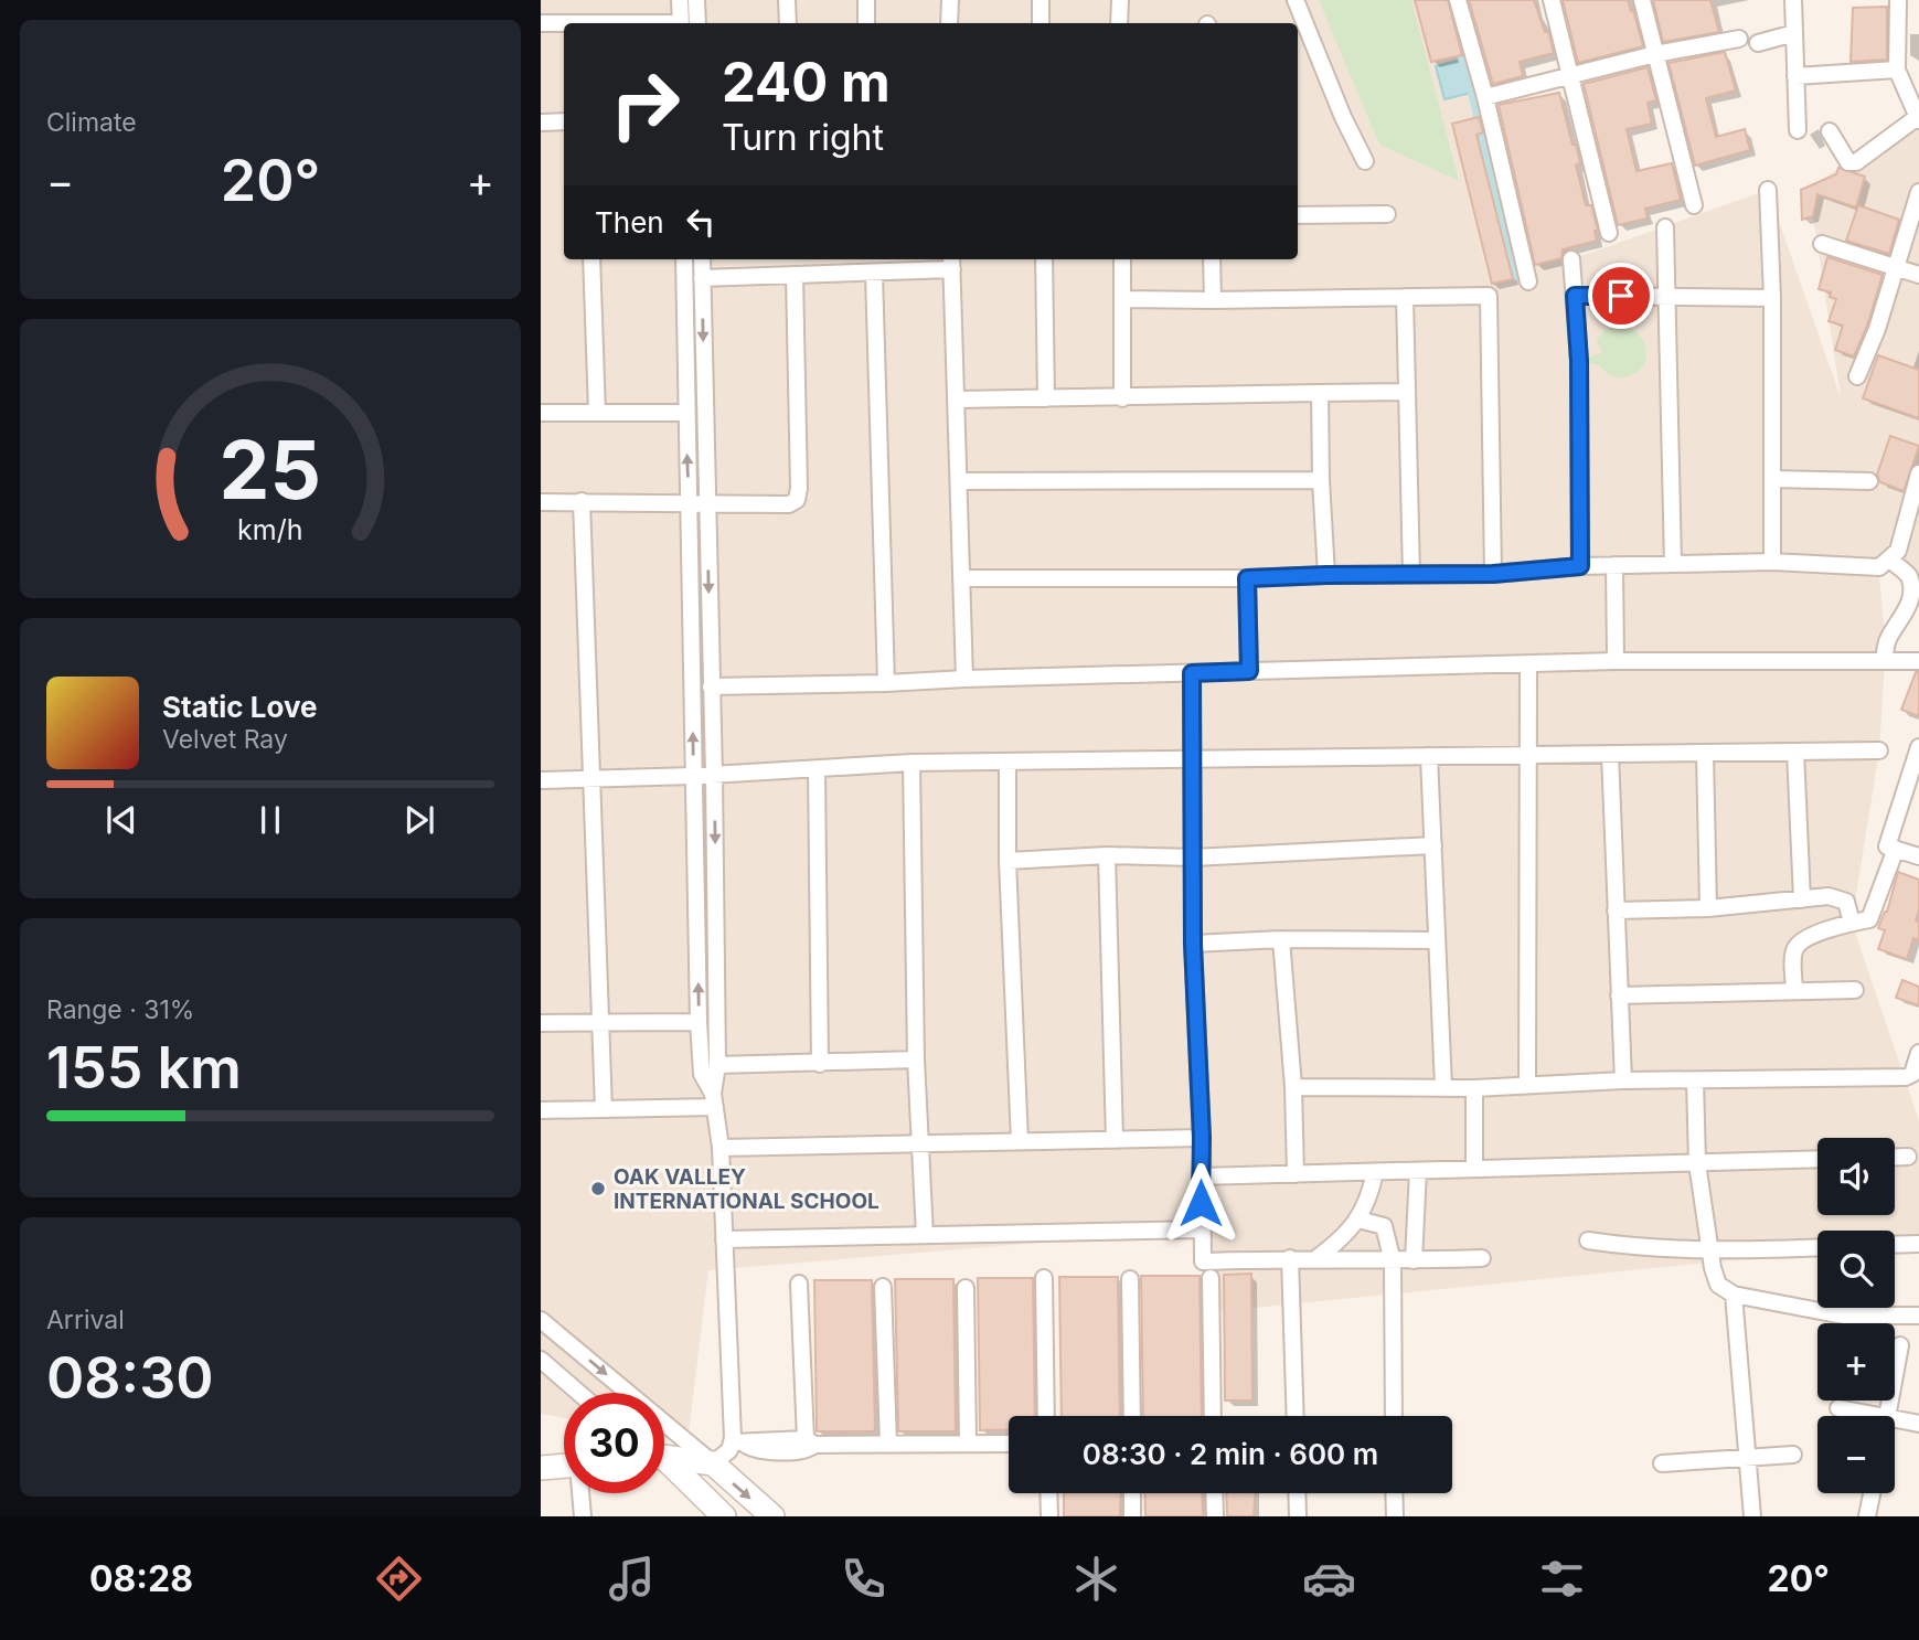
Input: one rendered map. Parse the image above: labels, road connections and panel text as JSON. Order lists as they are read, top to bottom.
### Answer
{
  "places": ["OAK VALLEY INTERNATIONAL SCHOOL"],
  "page": {
    "tile": [
      "Climate",
      ["Range · 31%", "155 km"],
      ["Arrival", "08:30"]
    ],
    "turn": ["240 m", "Turn right"],
    "heat": ["−", "20°", "+"],
    "then": "Then",
    "song": ["Static Love", "Velvet Ray"],
    "map_buttons": ["+", "−"],
    "limit": "30",
    "trip": "08:30 · 2 min · 600 m",
    "tabs": ["08:28", "20°"],
    "gauge": ["25", "km/h"]
  }
}
